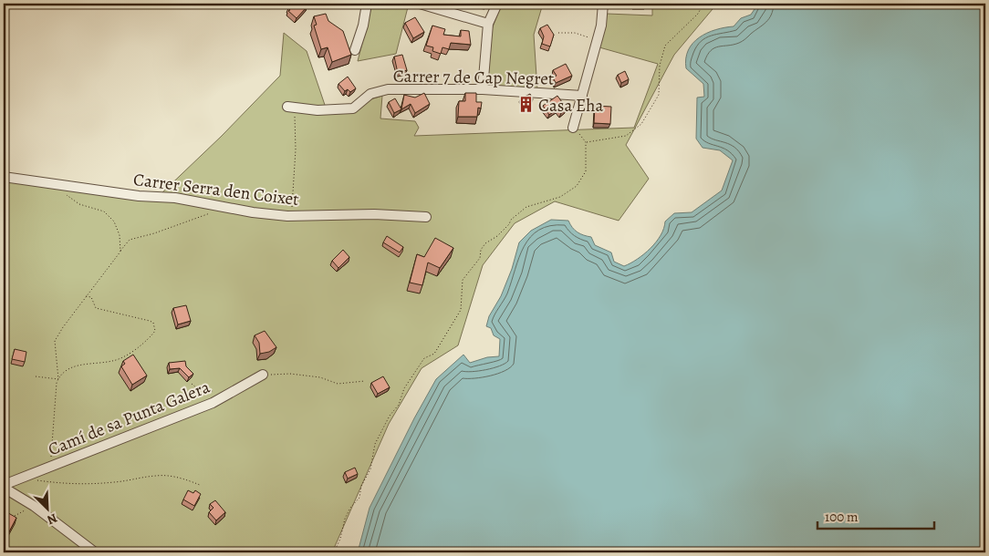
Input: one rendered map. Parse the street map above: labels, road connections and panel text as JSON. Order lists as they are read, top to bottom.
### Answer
{
  "streets": {
    "street": ["Carrer 7 de Cap Negret", "Carrer Serra den Coixet", "Camí de sa Punta Galera"]
  },
  "places": {
    "building": ["Casa Eha"]
  },
  "scale_bar": "100 m",
  "north": "bottom right"
}
